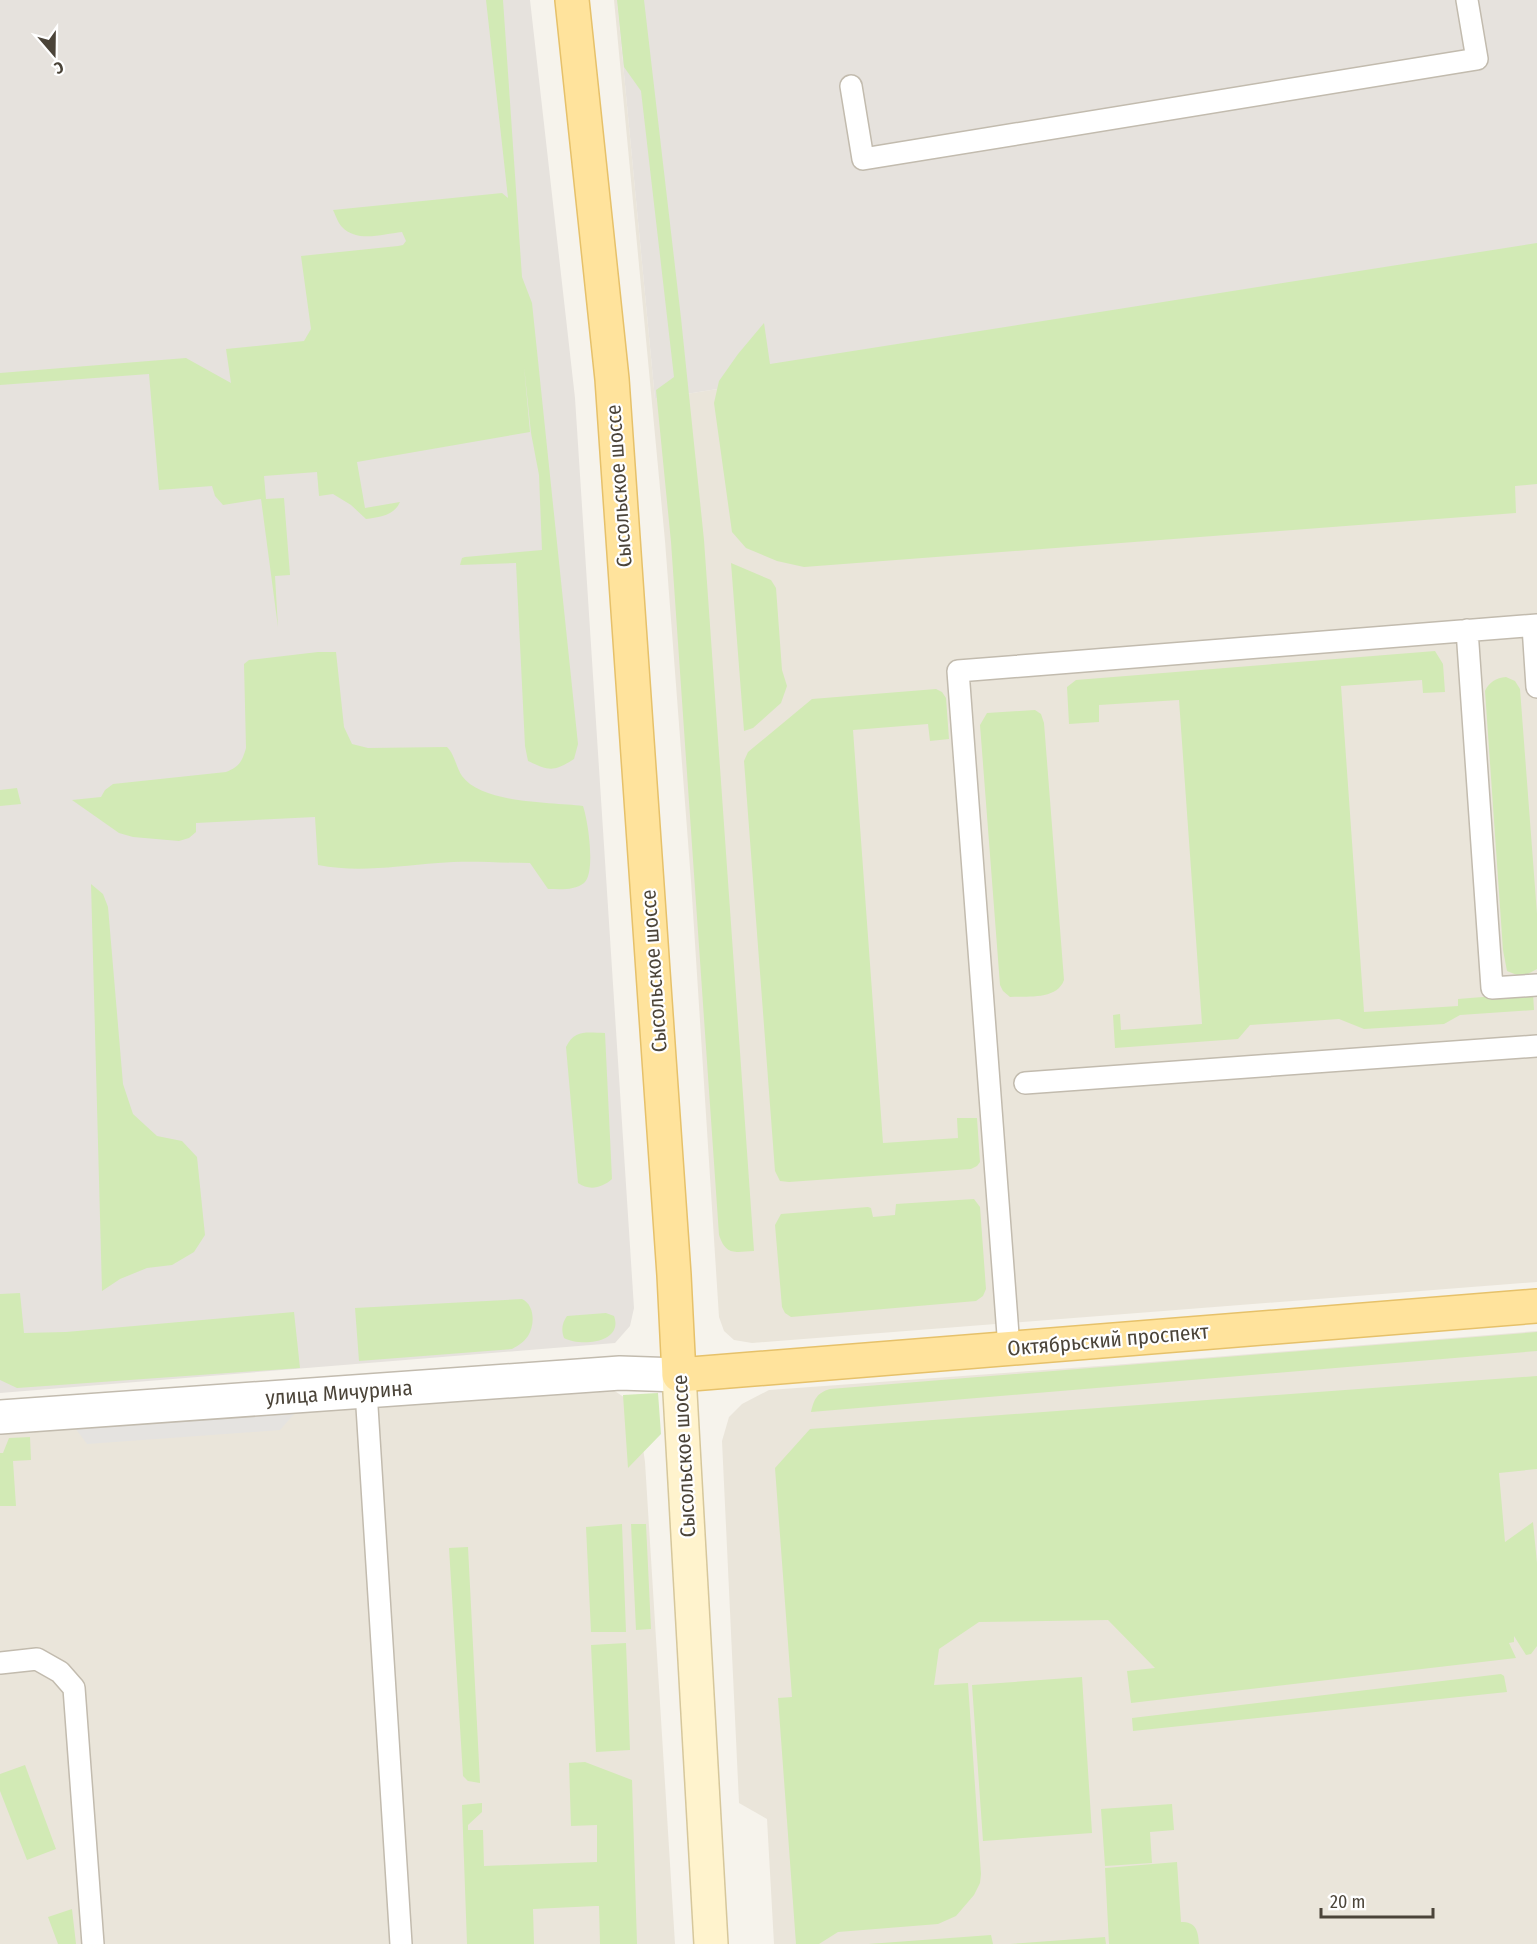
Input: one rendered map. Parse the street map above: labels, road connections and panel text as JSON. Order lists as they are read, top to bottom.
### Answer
{
  "streets": {
    "main road": ["Сысольское шоссе", "Октябрьский проспект"],
    "street": ["улица Мичурина"]
  },
  "crossings": [
    ["Сысольское шоссе", "Октябрьский проспект"],
    ["Сысольское шоссе", "улица Мичурина"],
    ["Октябрьский проспект", "улица Мичурина"]
  ],
  "scale_bar": "20 m",
  "north": "bottom"
}
